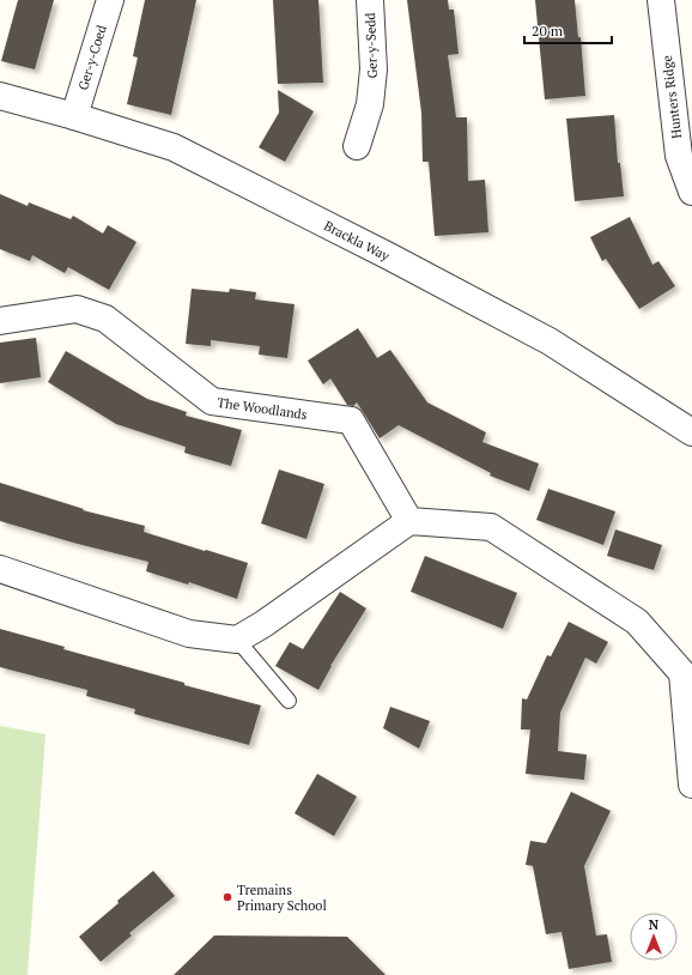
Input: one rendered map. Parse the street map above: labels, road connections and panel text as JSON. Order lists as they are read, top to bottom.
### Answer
{
  "streets": {
    "street": [
      "Ger-y-Sedd",
      "Ger-y-Coed",
      "Hunters Ridge",
      "Brackla Way",
      "The Woodlands"
    ]
  },
  "crossings": [
    ["Ger-y-Coed", "Brackla Way"]
  ],
  "places": ["Tremains Primary School"],
  "scale_bar": "20 m",
  "north": "top"
}
